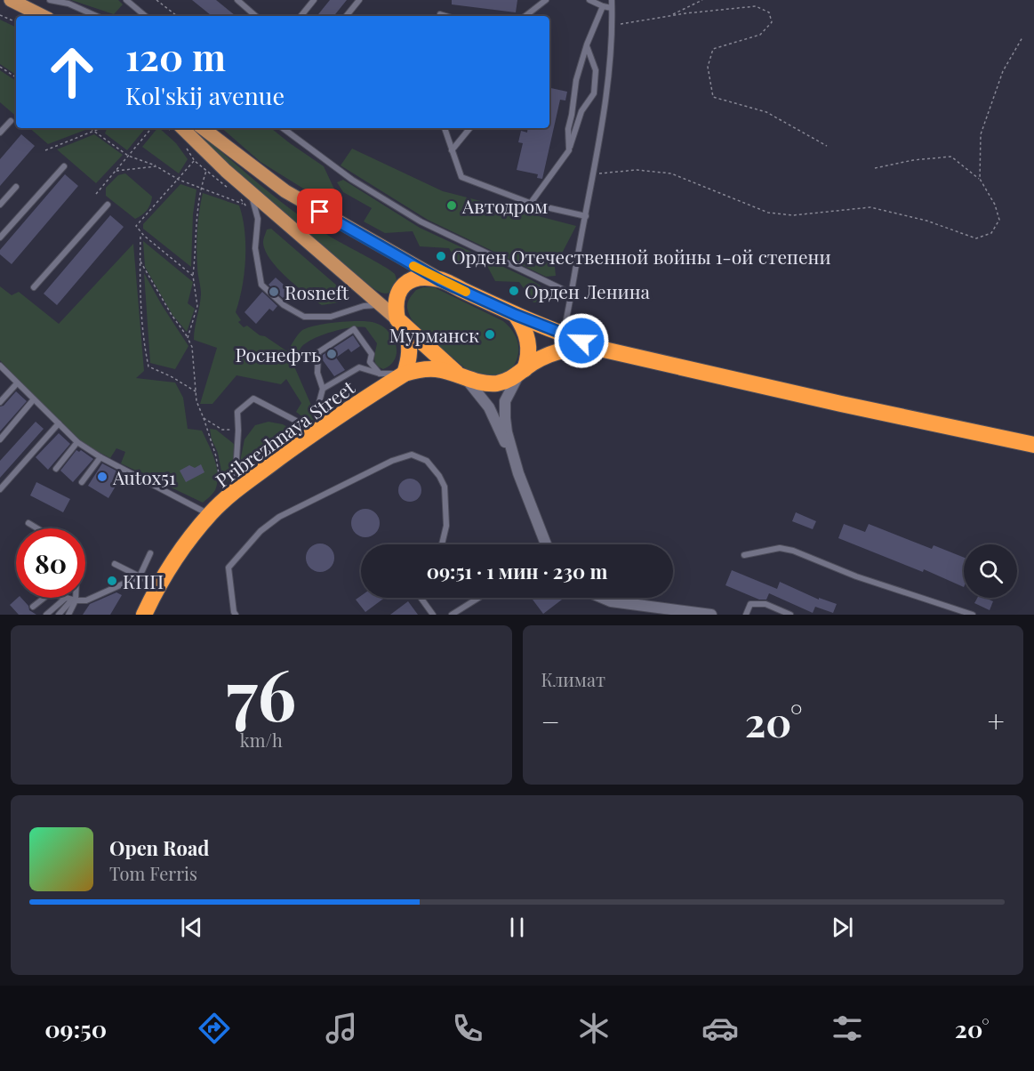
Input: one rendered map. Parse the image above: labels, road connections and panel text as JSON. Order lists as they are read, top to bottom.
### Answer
{
  "streets": {
    "highway": ["Pribrezhnaya Street"]
  },
  "places": [
    "Автодром",
    "Орден Отечественной войны 1-ой степени",
    "Орден Ленина",
    "Rosneft",
    "Мурманск",
    "Роснефть",
    "Autox51",
    "КПП"
  ],
  "page": {
    "turn": ["120 m", "Kol'skij avenue"],
    "limit": "80",
    "trip": "09:51 · 1 мин · 230 m",
    "tile": [
      ["76", "km/h"],
      "Климат"
    ],
    "heat": ["−", "20°", "+"],
    "song": ["Open Road", "Tom Ferris"],
    "tabs": ["09:50", "20°"]
  }
}
